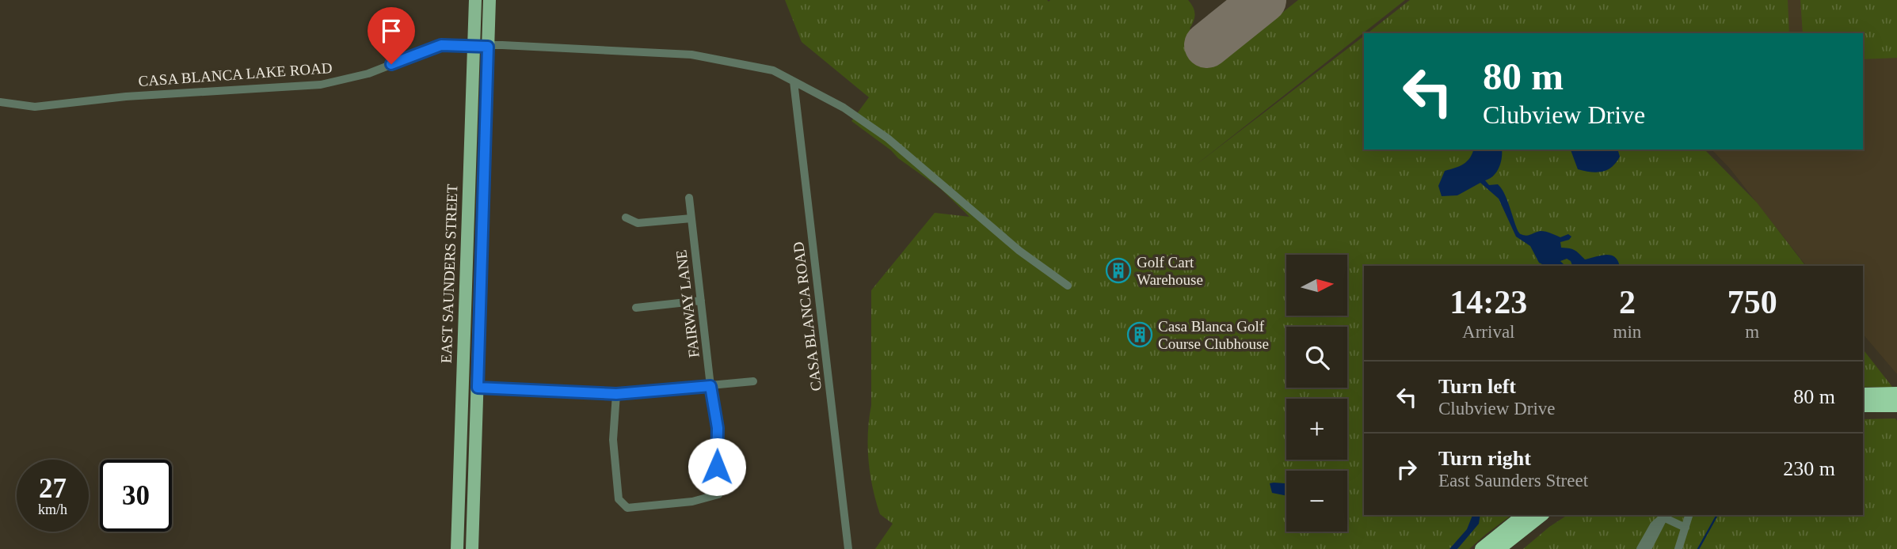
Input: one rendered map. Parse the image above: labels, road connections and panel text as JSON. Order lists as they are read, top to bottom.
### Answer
{
  "streets": {
    "main road": ["EAST SAUNDERS STREET"],
    "street": ["CASA BLANCA LAKE ROAD", "FAIRWAY LANE", "CASA BLANCA ROAD"]
  },
  "crossings": [
    ["CASA BLANCA LAKE ROAD", "EAST SAUNDERS STREET"]
  ],
  "places": {
    "building": ["Golf Cart Warehouse", "Casa Blanca Golf Course Clubhouse"]
  },
  "north": "right",
  "page": {
    "turn": ["80 m", "Clubview Drive"],
    "map_buttons": ["+", "−"],
    "eta": [
      "14:23",
      "Arrival",
      "2",
      "min",
      "750",
      "m"
    ],
    "list": [
      {
        "name": "Turn left",
        "note": "Clubview Drive",
        "value": "80 m"
      },
      {
        "name": "Turn right",
        "note": "East Saunders Street",
        "value": "230 m"
      }
    ],
    "speed": "27 km/h",
    "limit": "30"
  }
}
